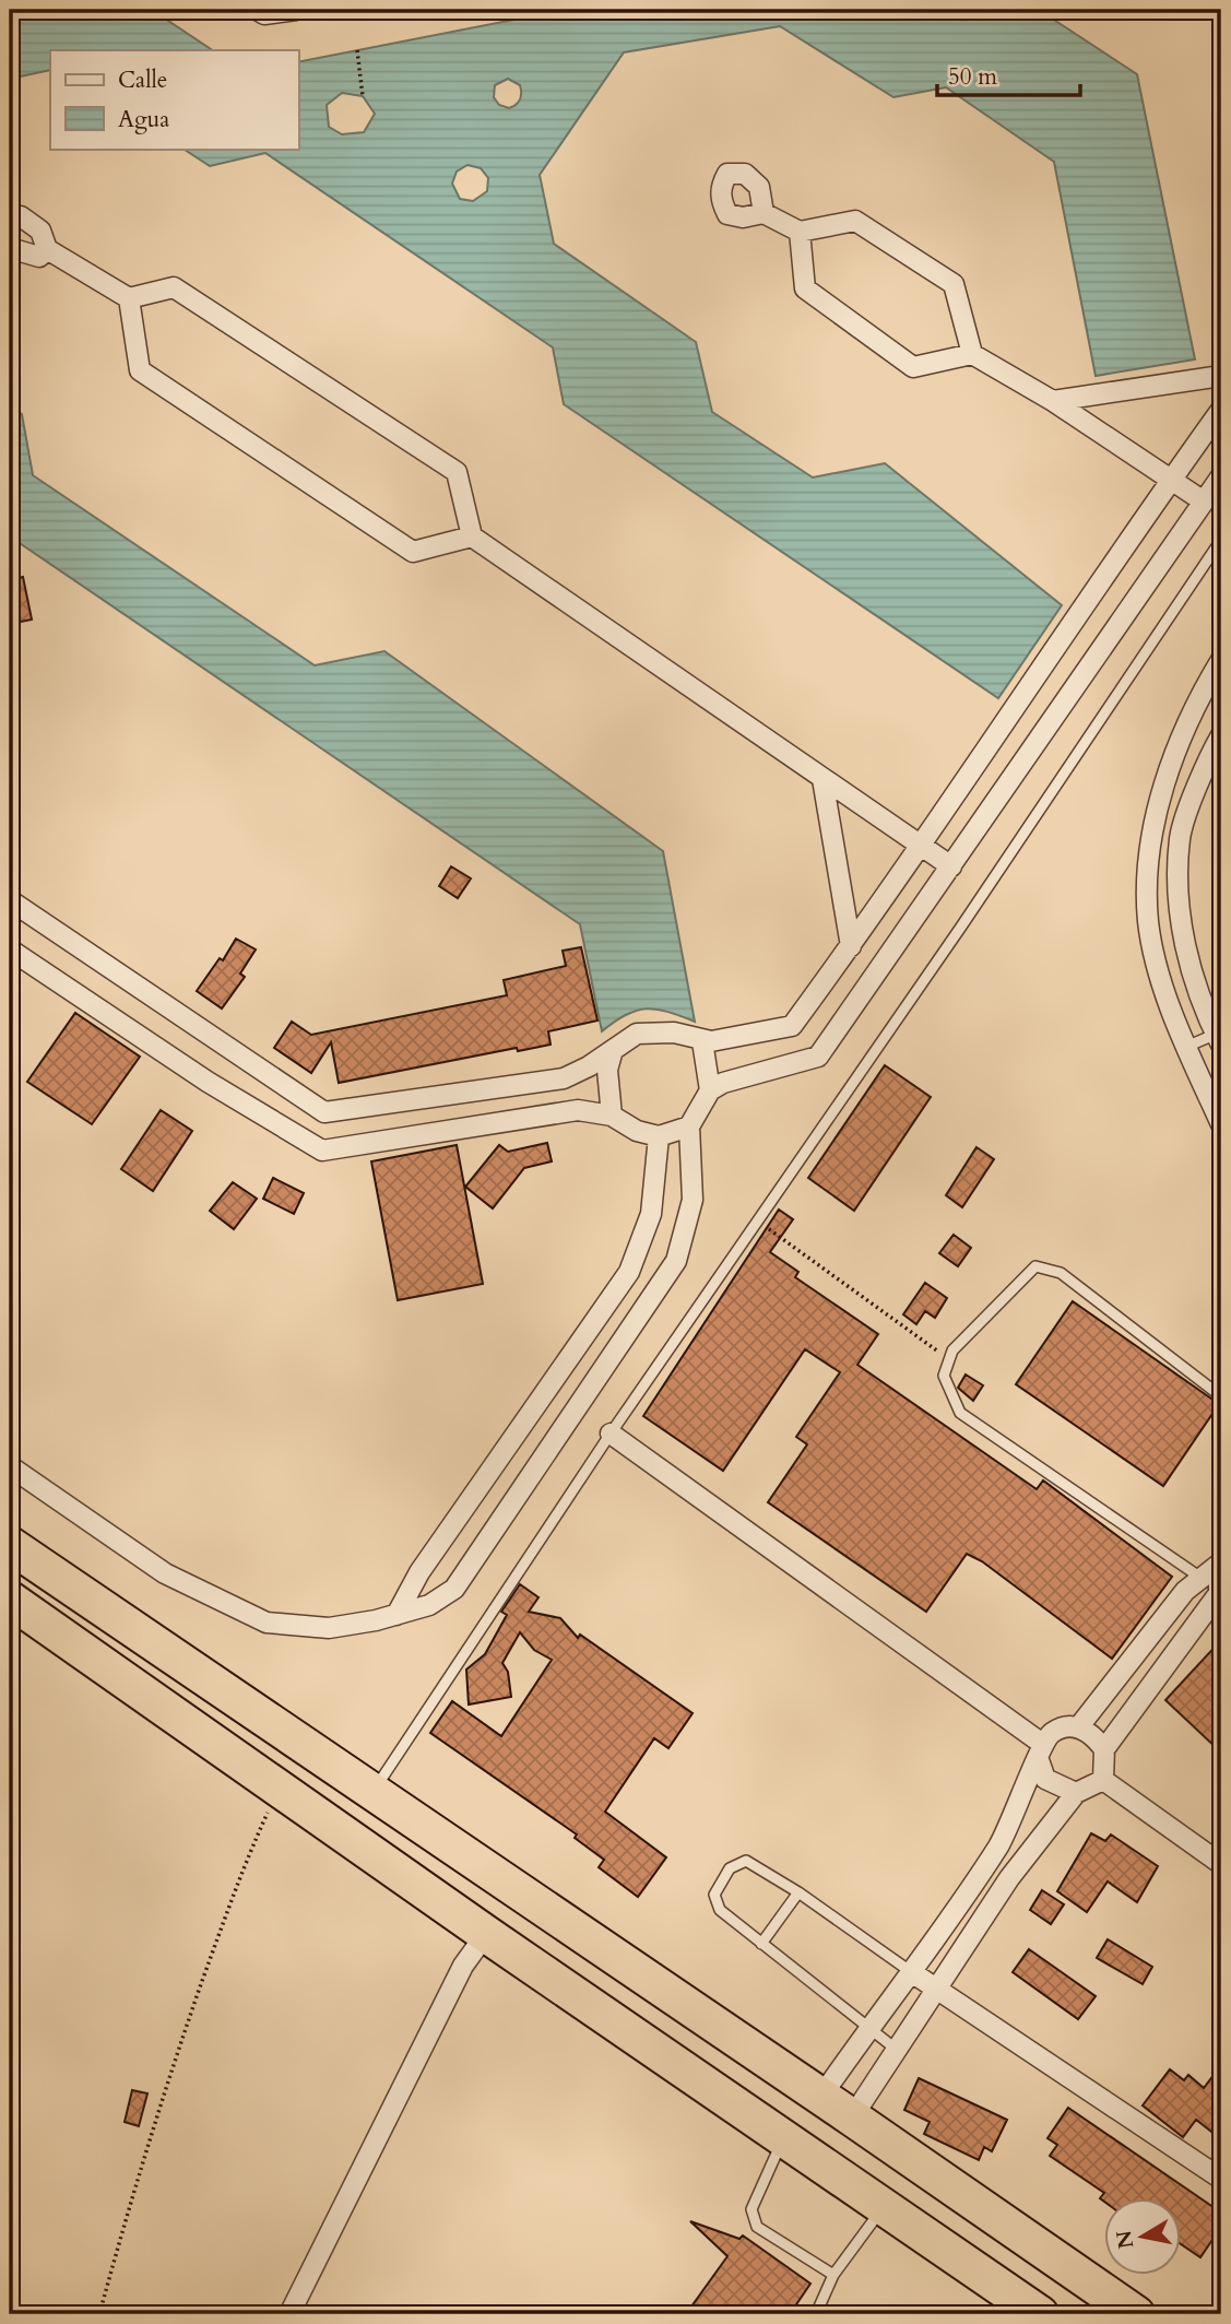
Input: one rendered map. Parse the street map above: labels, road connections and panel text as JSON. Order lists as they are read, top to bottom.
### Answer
{
  "legend": ["Calle", "Agua"],
  "scale_bar": "50 m",
  "north": "left"
}
